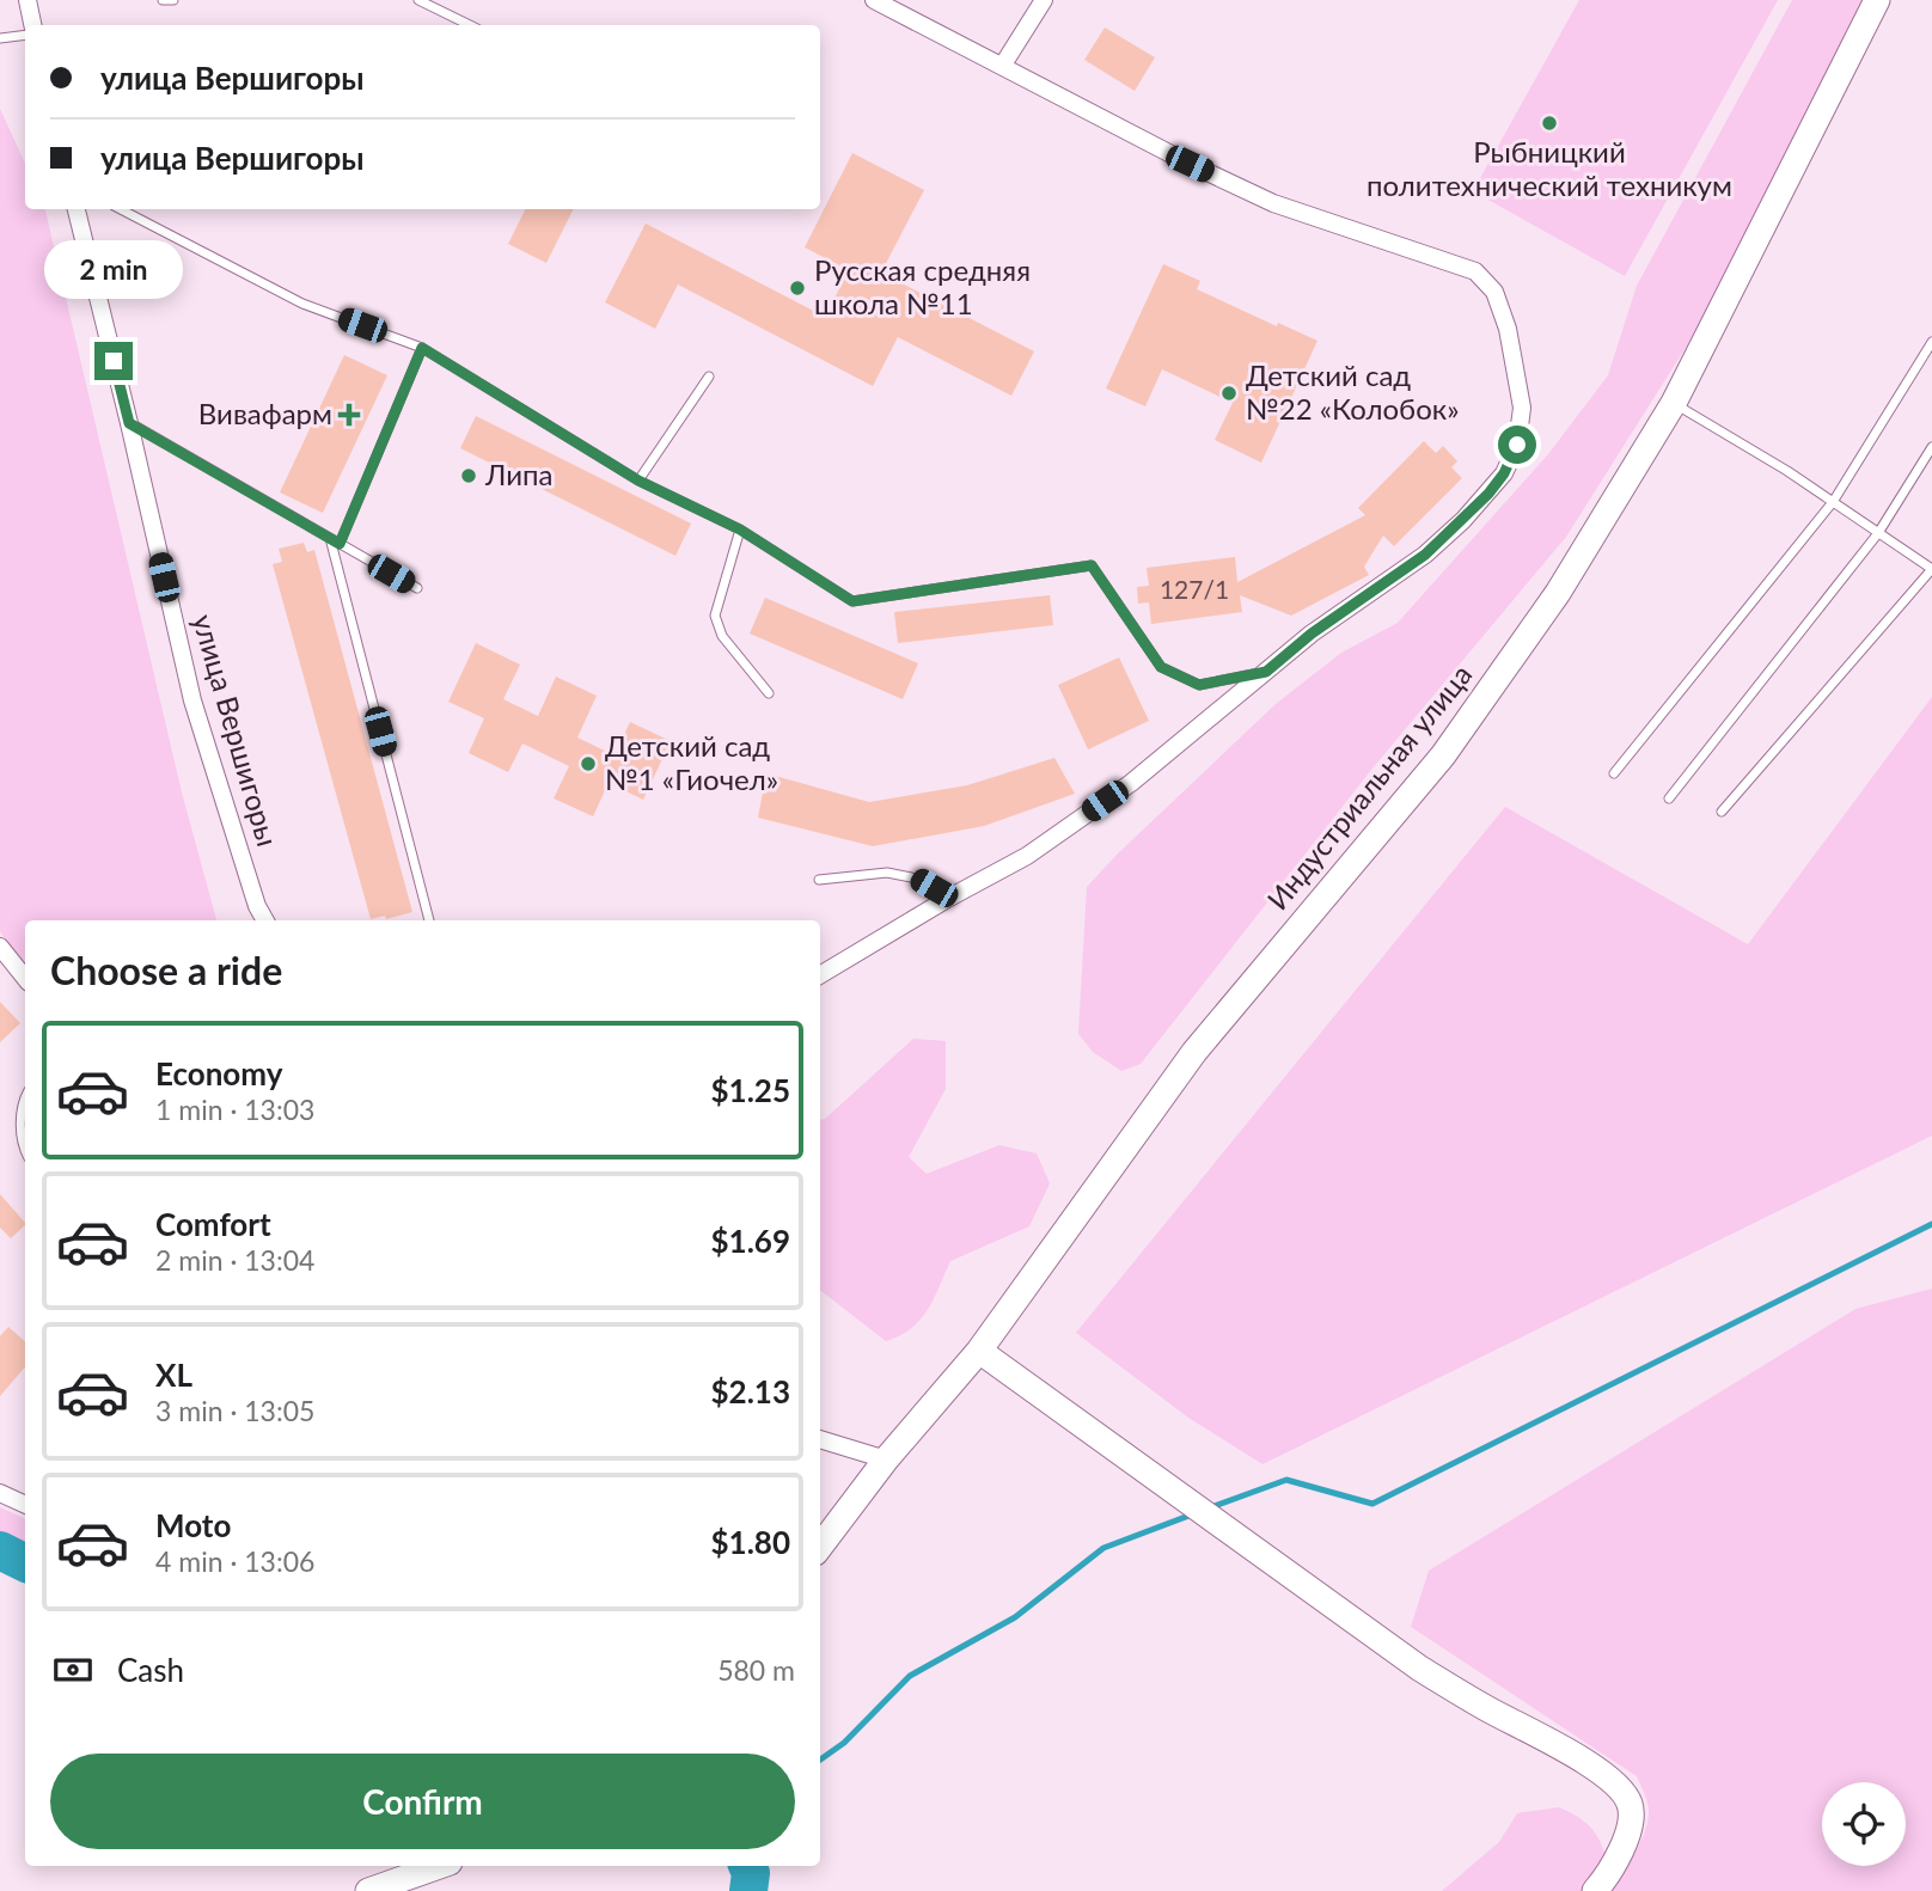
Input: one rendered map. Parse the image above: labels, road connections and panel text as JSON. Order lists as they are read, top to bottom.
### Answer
{
  "streets": {
    "main road": ["Индустриальная улица"],
    "street": ["улица Вершигоры"]
  },
  "places": {
    "other": [
      "Рыбницкий политехнический техникум",
      "Русская средняя школа №11",
      "Детский сад №22 «Колобок»",
      "Липа",
      "Детский сад №1 «Гиочел»"
    ],
    "health": ["Вивафарм"]
  },
  "house_numbers": ["127/1"],
  "page": {
    "banner": ["улица Вершигоры", "улица Вершигоры"],
    "bubble": "2 min",
    "heading": "Choose a ride",
    "list": [
      {
        "name": "Economy",
        "note": "1 min · 13:03",
        "value": "$1.25"
      },
      {
        "name": "Comfort",
        "note": "2 min · 13:04",
        "value": "$1.69"
      },
      {
        "name": "XL",
        "note": "3 min · 13:05",
        "value": "$2.13"
      },
      {
        "name": "Moto",
        "note": "4 min · 13:06",
        "value": "$1.80"
      }
    ],
    "pay": ["Cash", "580 m"],
    "buttons": "Confirm"
  }
}
